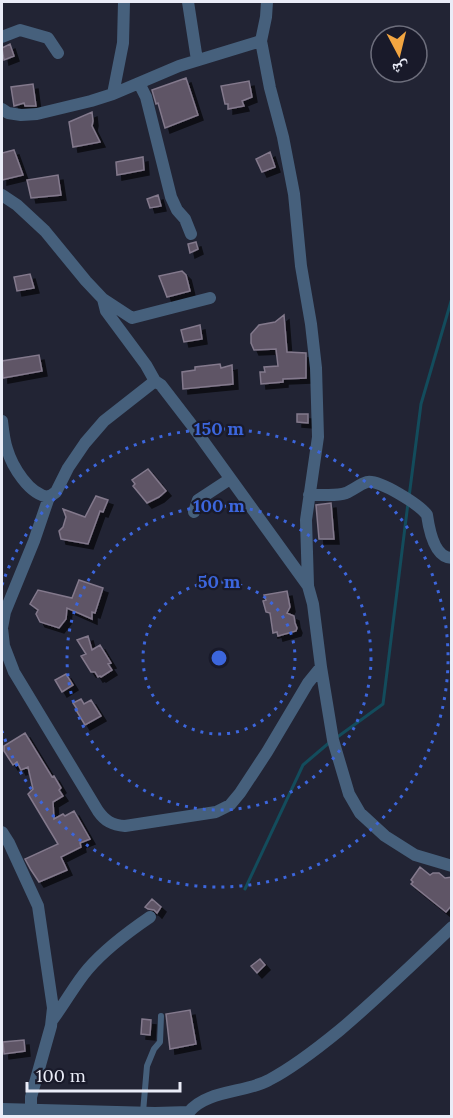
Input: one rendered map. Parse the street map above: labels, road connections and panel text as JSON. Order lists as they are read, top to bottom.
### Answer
{
  "scale_bar": "100 m",
  "north": "bottom",
  "rings": ["150 m", "100 m", "50 m"]
}
